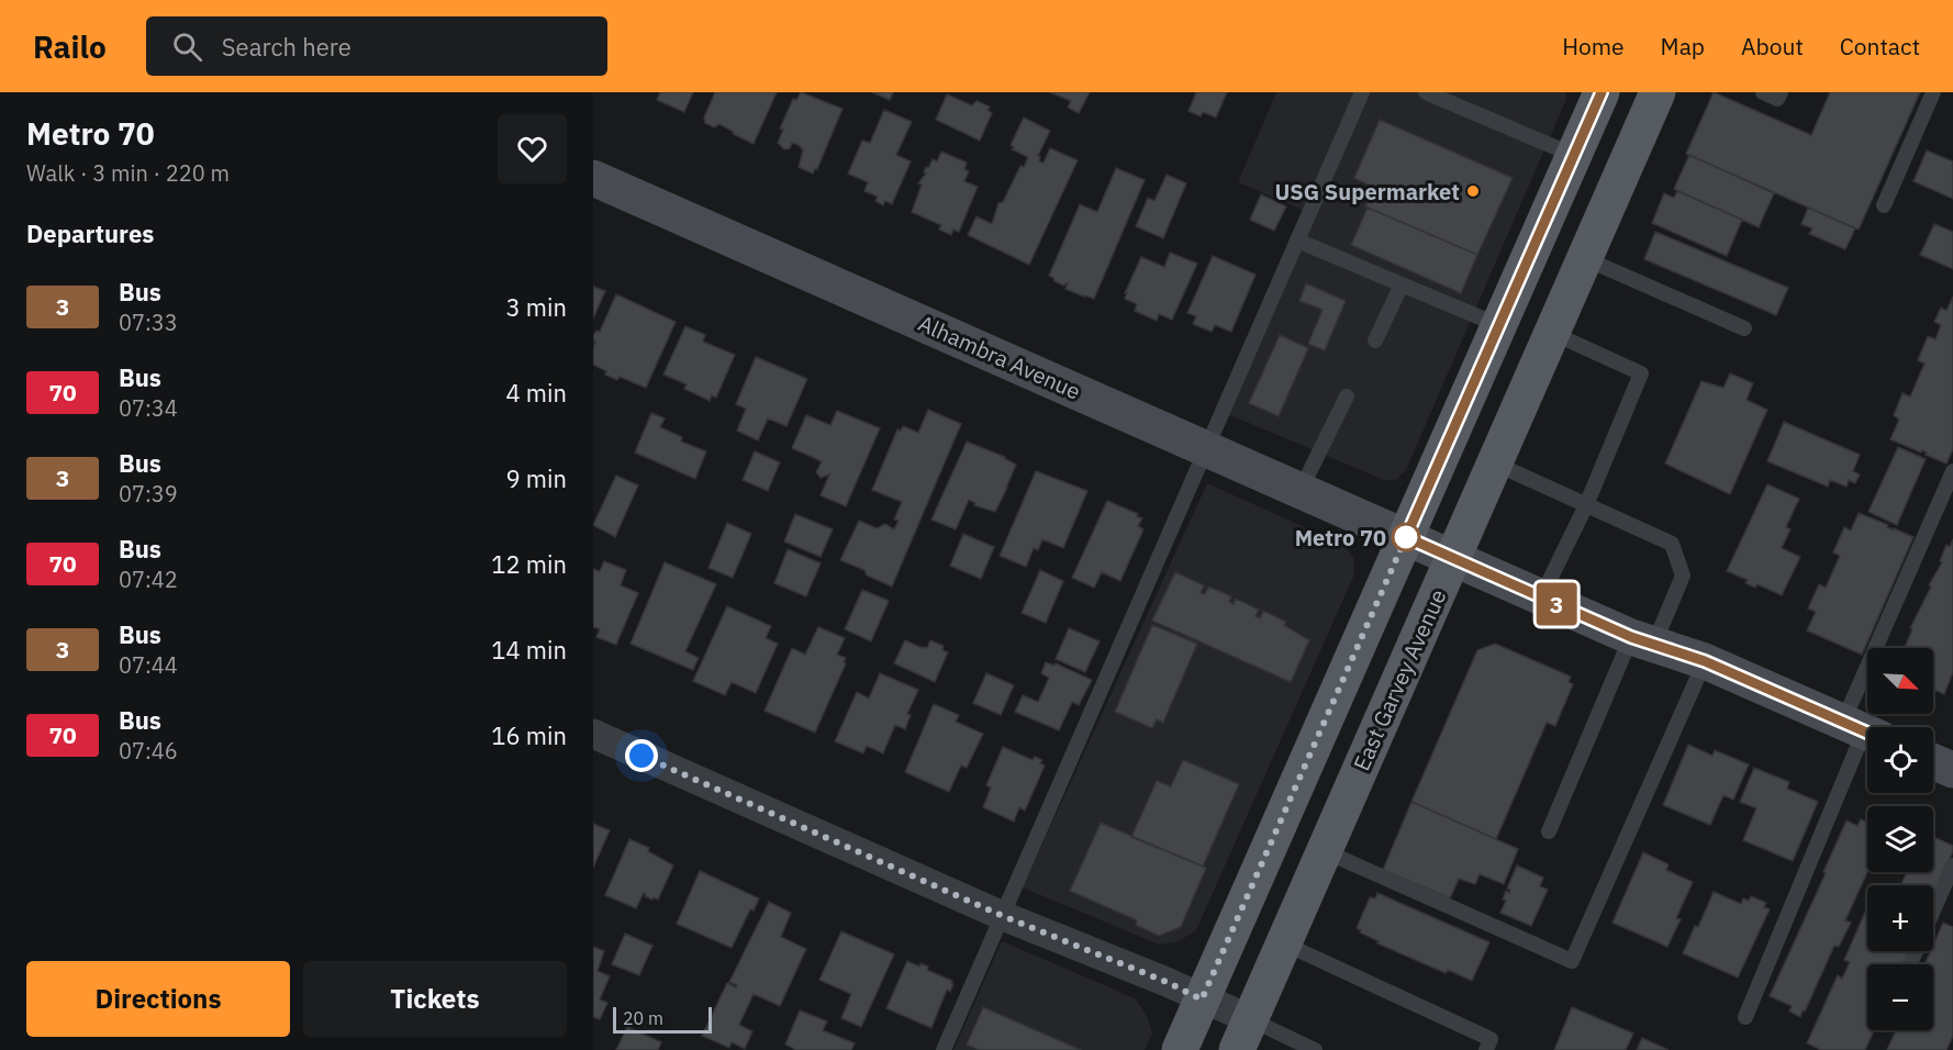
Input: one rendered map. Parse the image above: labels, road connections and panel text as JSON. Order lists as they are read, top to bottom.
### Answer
{
  "streets": {
    "main road": ["East Garvey Avenue"],
    "street": ["Alhambra Avenue"]
  },
  "crossings": [
    ["Alhambra Avenue", "East Garvey Avenue"]
  ],
  "places": ["USG Supermarket", "Metro 70"],
  "lines": ["bus line 3"],
  "scale_bar": "20 m",
  "north": "bottom right",
  "page": {
    "header": "Railo",
    "search": "Search here",
    "nav": [
      "Home",
      "Map",
      "About",
      "Contact"
    ],
    "heading": [
      ["Metro 70", "Walk · 3 min · 220 m"],
      "Departures"
    ],
    "on_map": "3",
    "list": [
      {
        "mark": "3",
        "name": "Bus",
        "note": "07:33",
        "value": "3 min"
      },
      {
        "mark": "70",
        "name": "Bus",
        "note": "07:34",
        "value": "4 min"
      },
      {
        "mark": "3",
        "name": "Bus",
        "note": "07:39",
        "value": "9 min"
      },
      {
        "mark": "70",
        "name": "Bus",
        "note": "07:42",
        "value": "12 min"
      },
      {
        "mark": "3",
        "name": "Bus",
        "note": "07:44",
        "value": "14 min"
      },
      {
        "mark": "70",
        "name": "Bus",
        "note": "07:46",
        "value": "16 min"
      }
    ],
    "map_buttons": ["+", "−"],
    "buttons": ["Directions", "Tickets"],
    "scale": "20 m"
  }
}
